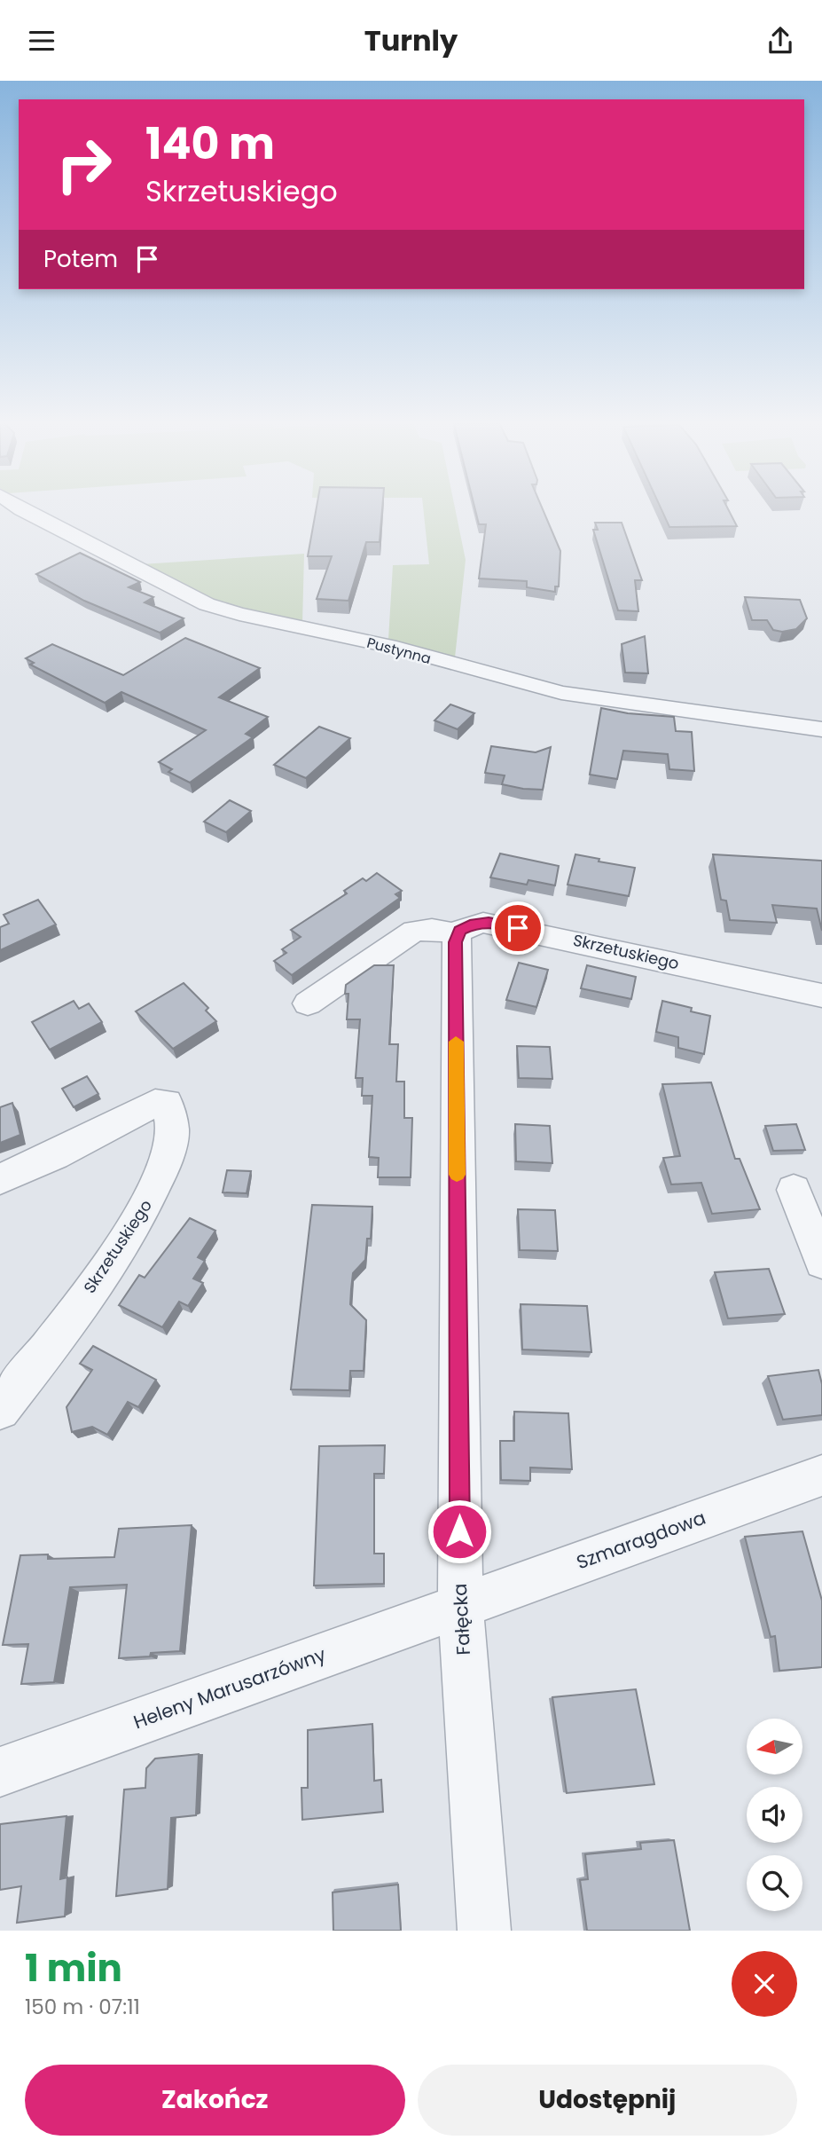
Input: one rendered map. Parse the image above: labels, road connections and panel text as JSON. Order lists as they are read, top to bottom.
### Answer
{
  "streets": {
    "street": [
      "Pustynna",
      "Skrzetuskiego",
      "Szmaragdowa",
      "Fałęcka",
      "Heleny Marusarzówny"
    ]
  },
  "crossings": [
    ["Skrzetuskiego", "Fałęcka"],
    ["Szmaragdowa", "Fałęcka"],
    ["Szmaragdowa", "Heleny Marusarzówny"],
    ["Fałęcka", "Heleny Marusarzówny"]
  ],
  "north": "left",
  "page": {
    "header": "Turnly",
    "turn": ["140 m", "Skrzetuskiego"],
    "then": "Potem",
    "heading": ["1 min", "150 m · 07:11"],
    "buttons": ["Zakończ", "Udostępnij"]
  }
}
